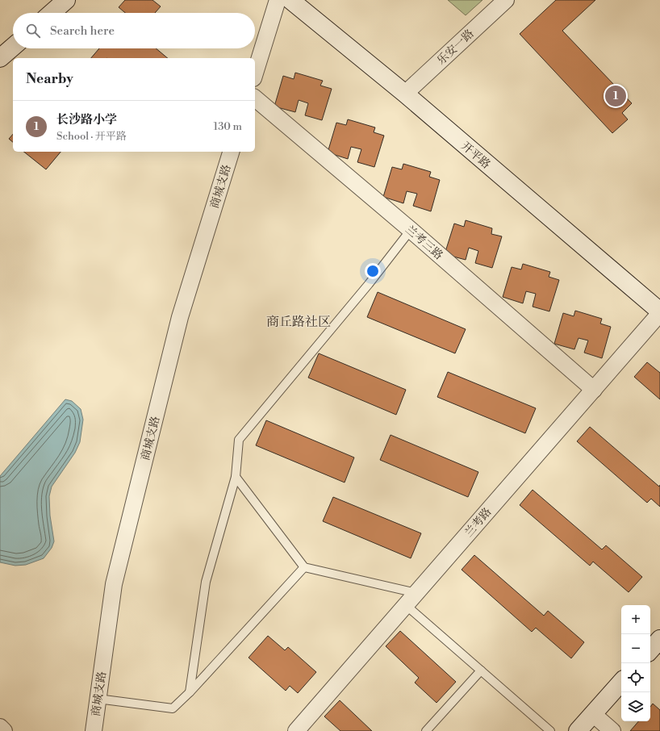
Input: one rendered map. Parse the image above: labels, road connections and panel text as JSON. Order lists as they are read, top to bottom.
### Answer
{
  "streets": {
    "street": [
      "乐安一路",
      "开平路",
      "商城支路",
      "兰考三路",
      "兰考路"
    ]
  },
  "crossings": [
    ["乐安一路", "开平路"],
    ["开平路", "兰考路"],
    ["兰考三路", "兰考路"]
  ],
  "districts": ["商丘路社区"],
  "page": {
    "search": "Search here",
    "heading": "Nearby",
    "pins": "1",
    "list": [
      {
        "mark": "1",
        "name": "长沙路小学",
        "note": "School · 开平路",
        "value": "130 m"
      }
    ],
    "map_buttons": ["+", "−"]
  }
}
